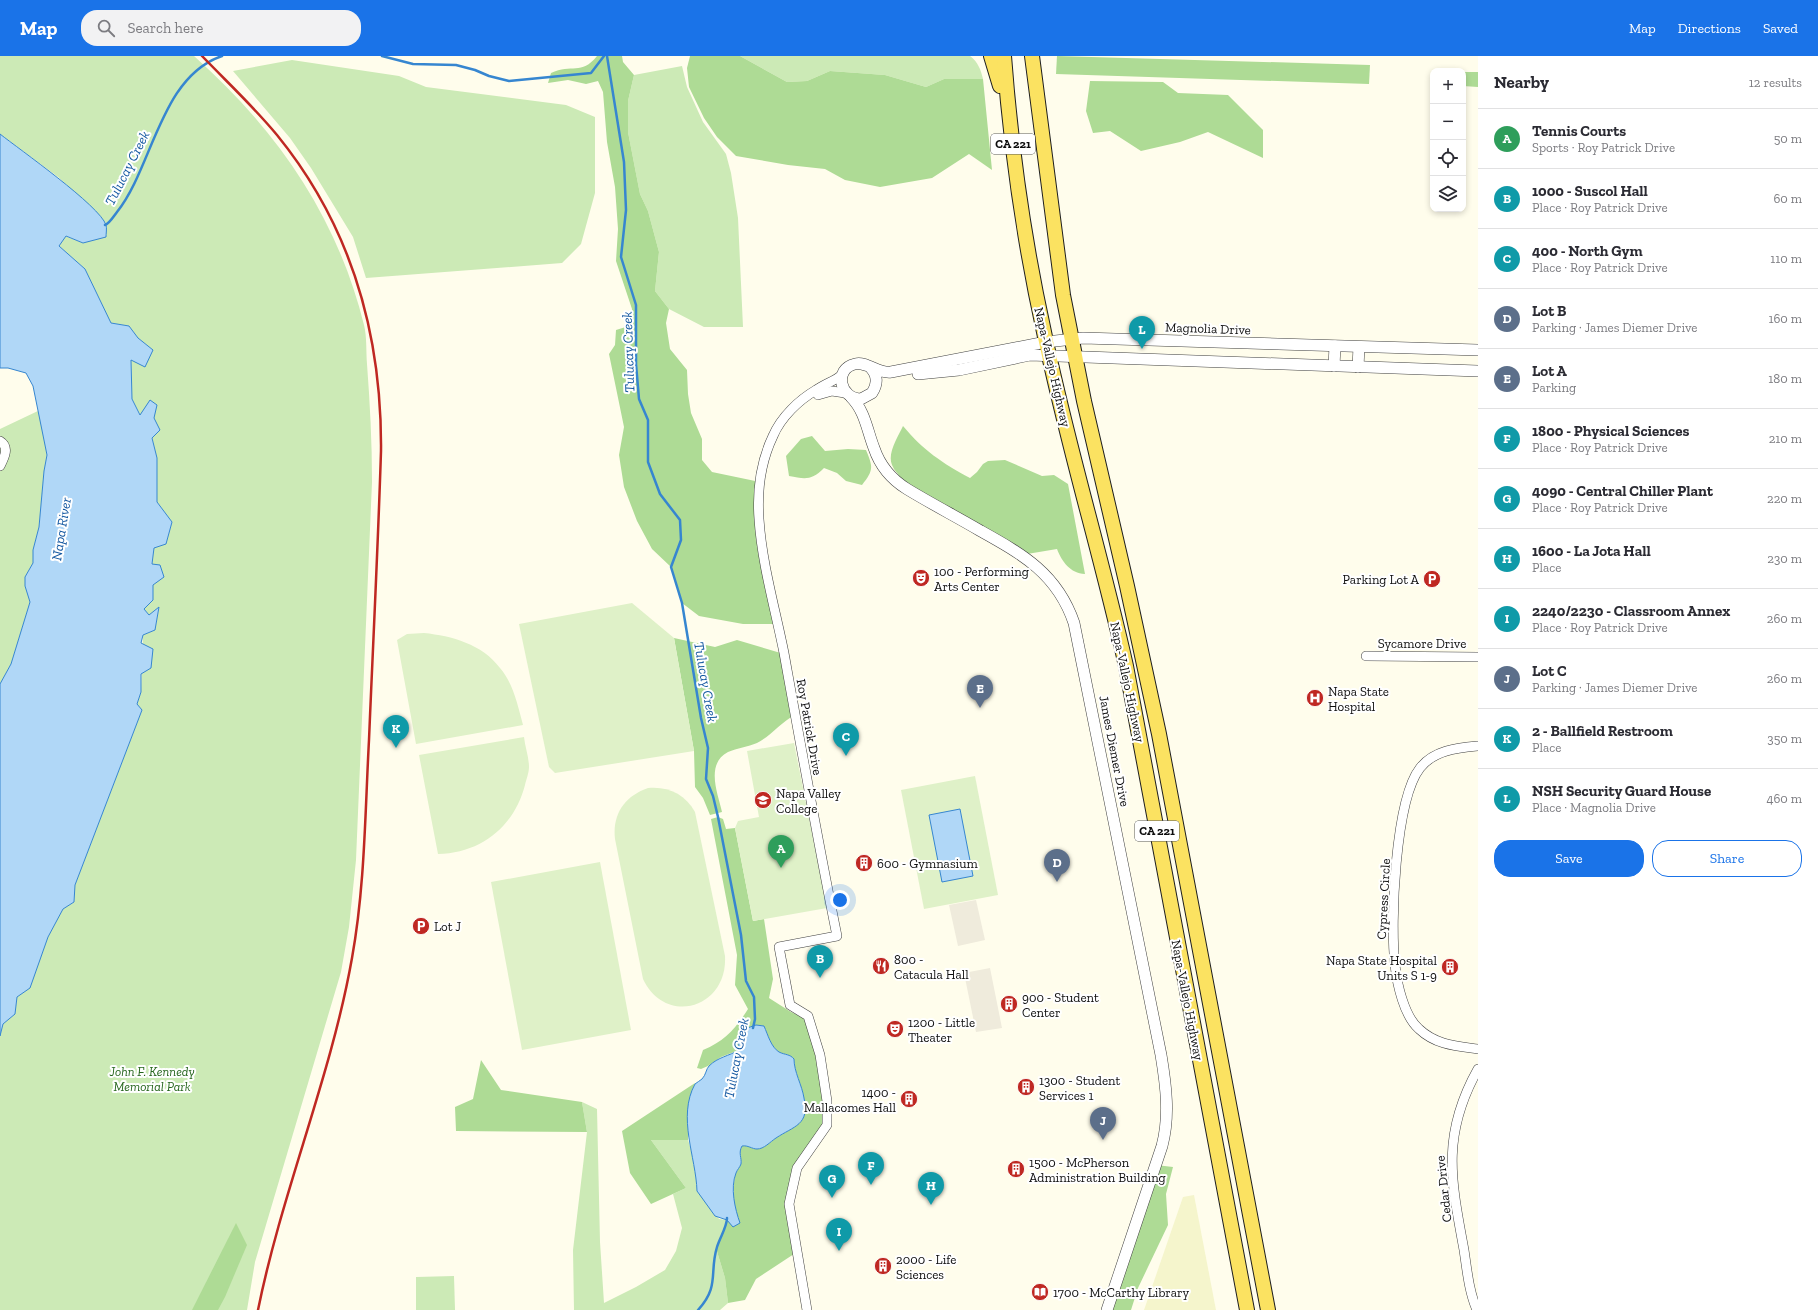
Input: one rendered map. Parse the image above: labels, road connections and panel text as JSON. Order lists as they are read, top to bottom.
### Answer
{
  "streets": {
    "main road": ["CA 221", "Napa-Vallejo Highway"],
    "street": [
      "Magnolia Drive",
      "Sycamore Drive",
      "Roy Patrick Drive",
      "James Diemer Drive",
      "Cypress Circle",
      "Cedar Drive"
    ]
  },
  "crossings": [
    ["Magnolia Drive", "Napa-Vallejo Highway"],
    ["Magnolia Drive", "Roy Patrick Drive"],
    ["Magnolia Drive", "James Diemer Drive"],
    ["Roy Patrick Drive", "James Diemer Drive"]
  ],
  "water": ["Tulucay Creek", "Napa River"],
  "parks": ["John F. Kennedy Memorial Park"],
  "places": {
    "theatre": ["100 - Performing Arts Center", "1200 - Little Theater"],
    "parking": ["Parking Lot A", "Lot J"],
    "hospital": ["Napa State Hospital"],
    "school or university": ["Napa Valley College"],
    "building": [
      "600 - Gymnasium",
      "Napa State Hospital Units S 1-9",
      "900 - Student Center",
      "1300 - Student Services 1",
      "1400 - Mallacomes Hall",
      "1500 - McPherson Administration Building",
      "2000 - Life Sciences"
    ],
    "restaurant": ["800 - Catacula Hall"],
    "library": ["1700 - McCarthy Library"]
  },
  "page": {
    "header": "Map",
    "search": "Search here",
    "nav": ["Map", "Directions", "Saved"],
    "heading": ["Nearby", "12 results"],
    "map_buttons": ["+", "−"],
    "list": [
      {
        "mark": "A",
        "name": "Tennis Courts",
        "note": "Sports · Roy Patrick Drive",
        "value": "50 m"
      },
      {
        "mark": "B",
        "name": "1000 - Suscol Hall",
        "note": "Place · Roy Patrick Drive",
        "value": "60 m"
      },
      {
        "mark": "C",
        "name": "400 - North Gym",
        "note": "Place · Roy Patrick Drive",
        "value": "110 m"
      },
      {
        "mark": "D",
        "name": "Lot B",
        "note": "Parking · James Diemer Drive",
        "value": "160 m"
      },
      {
        "mark": "E",
        "name": "Lot A",
        "note": "Parking",
        "value": "180 m"
      },
      {
        "mark": "F",
        "name": "1800 - Physical Sciences",
        "note": "Place · Roy Patrick Drive",
        "value": "210 m"
      },
      {
        "mark": "G",
        "name": "4090 - Central Chiller Plant",
        "note": "Place · Roy Patrick Drive",
        "value": "220 m"
      },
      {
        "mark": "H",
        "name": "1600 - La Jota Hall",
        "note": "Place",
        "value": "230 m"
      },
      {
        "mark": "I",
        "name": "2240/2230 - Classroom Annex",
        "note": "Place · Roy Patrick Drive",
        "value": "260 m"
      },
      {
        "mark": "J",
        "name": "Lot C",
        "note": "Parking · James Diemer Drive",
        "value": "260 m"
      },
      {
        "mark": "K",
        "name": "2 - Ballfield Restroom",
        "note": "Place",
        "value": "350 m"
      },
      {
        "mark": "L",
        "name": "NSH Security Guard House",
        "note": "Place · Magnolia Drive",
        "value": "460 m"
      }
    ],
    "pins": [
      "L",
      "E",
      "K",
      "C",
      "A",
      "D",
      "B",
      "J",
      "F",
      "G",
      "H",
      "I"
    ],
    "buttons": ["Save", "Share"]
  }
}
